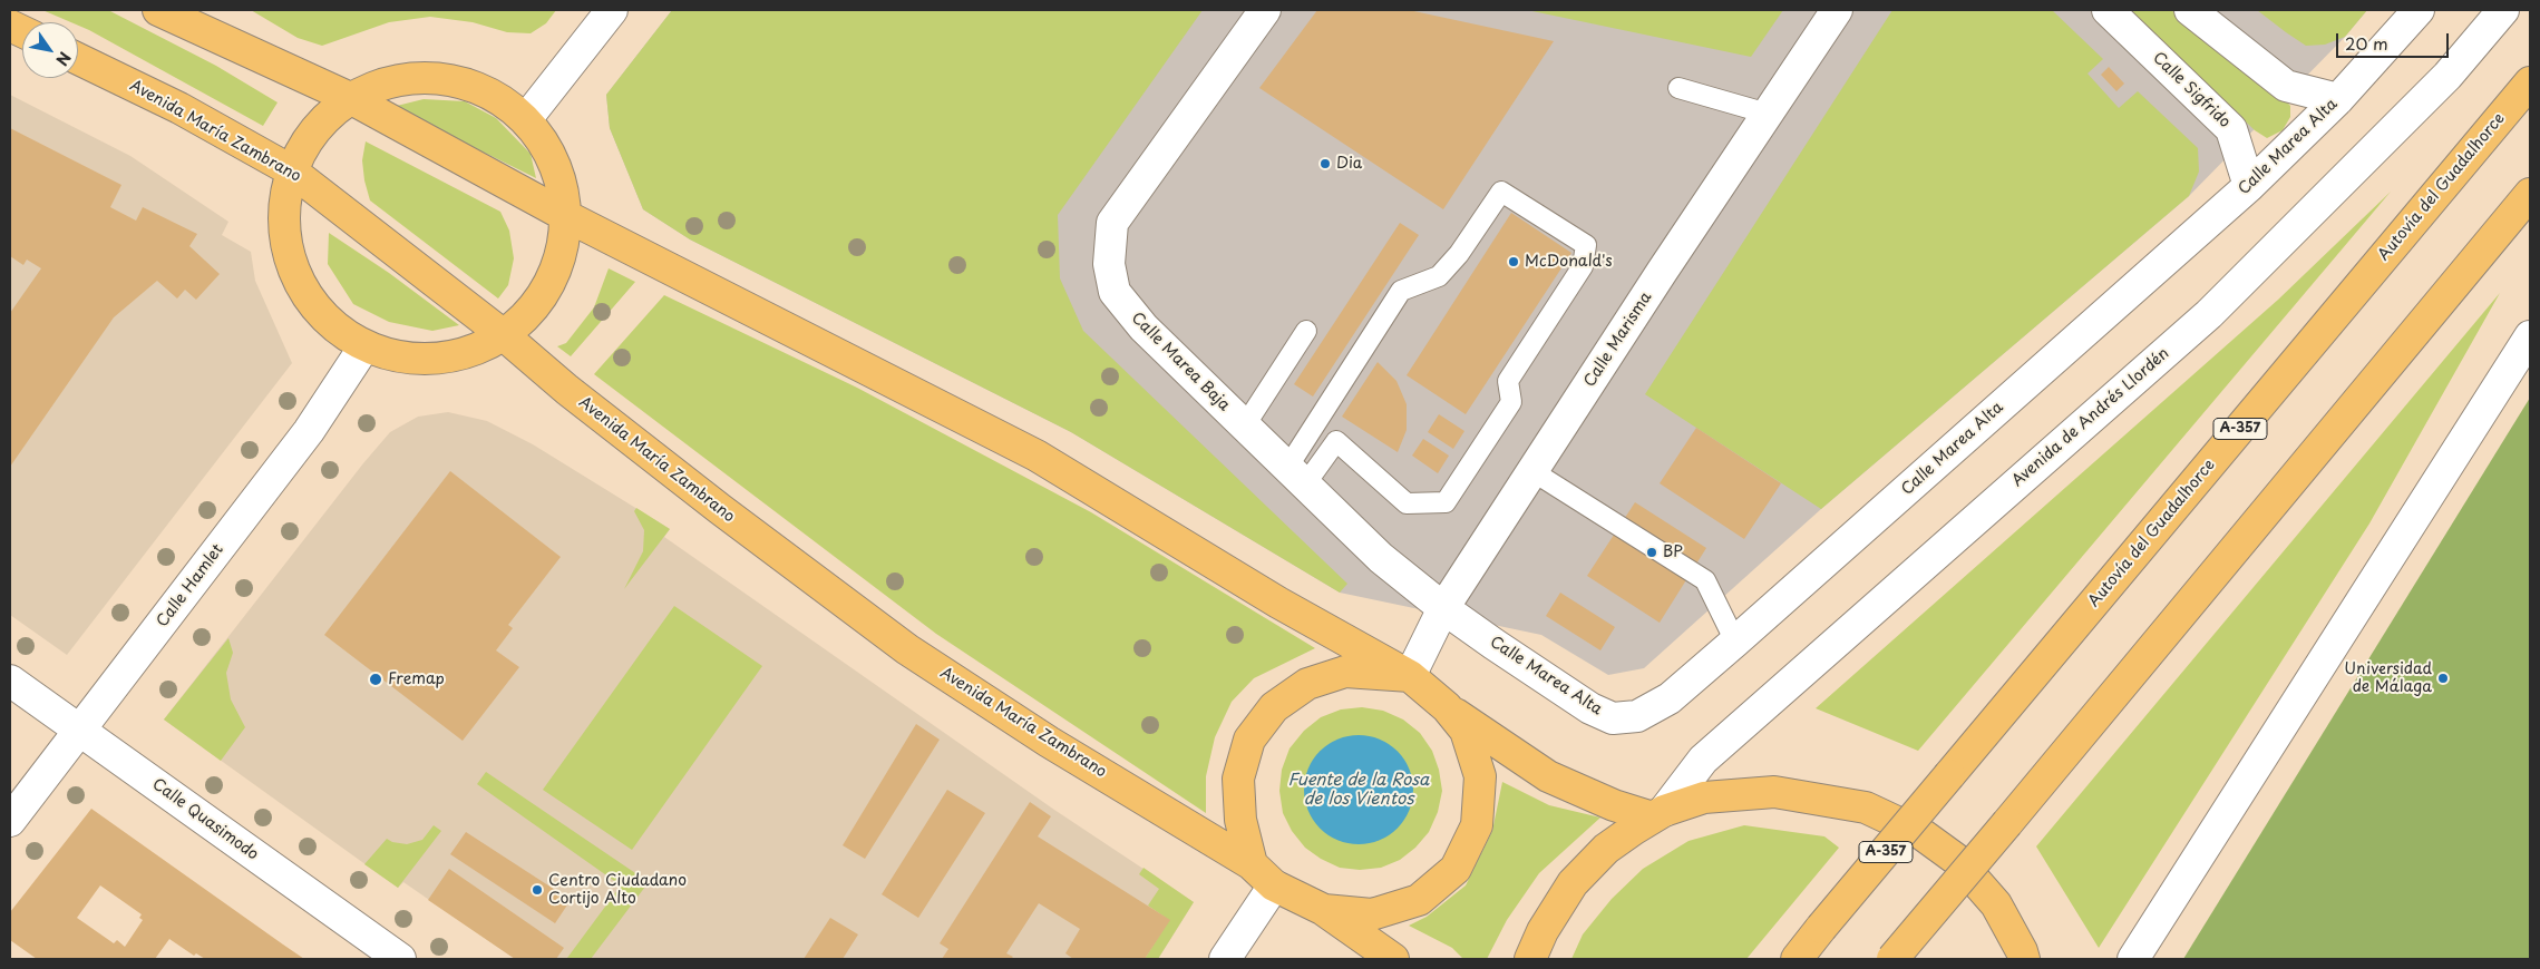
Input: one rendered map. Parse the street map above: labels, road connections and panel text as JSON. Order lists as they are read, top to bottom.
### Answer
{
  "streets": {
    "main road": ["Avenida María Zambrano", "Autovía del Guadalhorce", "A-357"],
    "street": [
      "Calle Sigfrido",
      "Calle Marea Alta",
      "Calle Marisma",
      "Calle Marea Baja",
      "Avenida de Andrés Llordén",
      "Calle Hamlet",
      "Calle Quasimodo"
    ]
  },
  "crossings": [
    ["Calle Sigfrido", "Calle Marea Alta"],
    ["Calle Marea Alta", "Calle Marisma"],
    ["Calle Marea Alta", "Calle Marea Baja"],
    ["Calle Marisma", "Calle Marea Baja"],
    ["Calle Hamlet", "Calle Quasimodo"]
  ],
  "water": ["Fuente de la Rosa de los Vientos"],
  "places": [
    "Dia",
    "McDonald's",
    "BP",
    "Universidad de Málaga",
    "Fremap",
    "Centro Ciudadano Cortijo Alto"
  ],
  "scale_bar": "20 m",
  "north": "bottom right"
}
